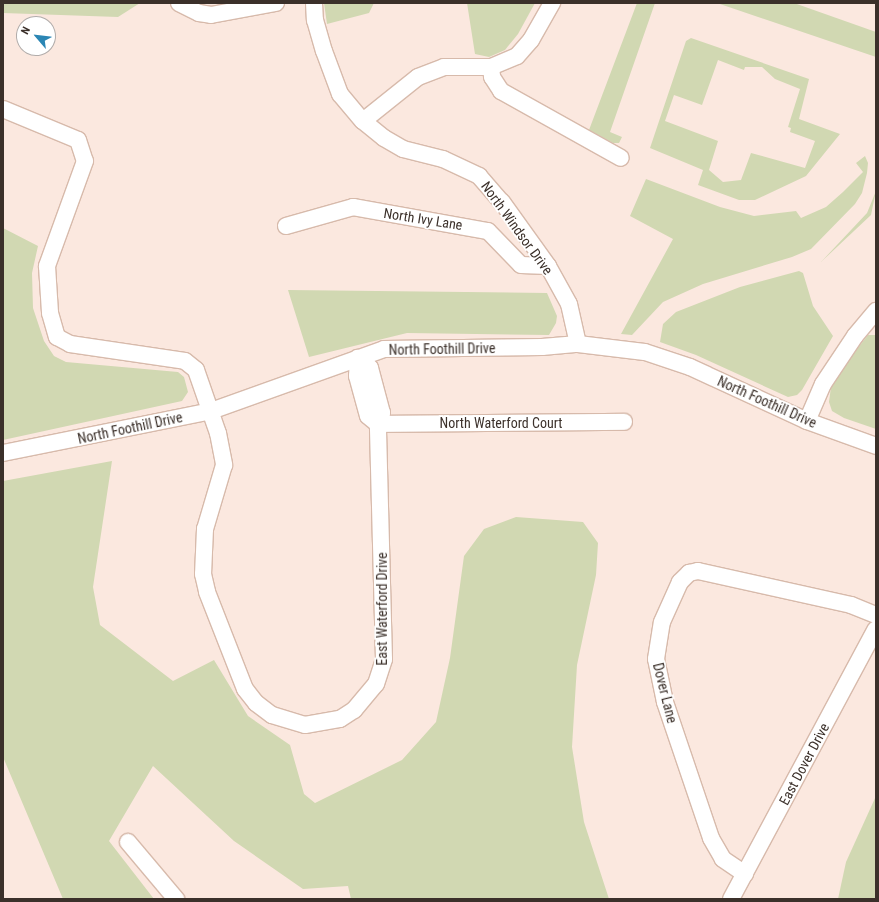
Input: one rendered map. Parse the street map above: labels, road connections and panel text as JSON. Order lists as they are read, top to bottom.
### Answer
{
  "streets": {
    "street": [
      "North Ivy Lane",
      "North Windsor Drive",
      "North Foothill Drive",
      "North Waterford Court",
      "East Waterford Drive",
      "Dover Lane",
      "East Dover Drive"
    ]
  },
  "crossings": [
    ["North Ivy Lane", "North Windsor Drive"],
    ["North Windsor Drive", "North Foothill Drive"],
    ["North Foothill Drive", "East Waterford Drive"],
    ["North Waterford Court", "East Waterford Drive"],
    ["Dover Lane", "East Dover Drive"]
  ],
  "north": "top left"
}
